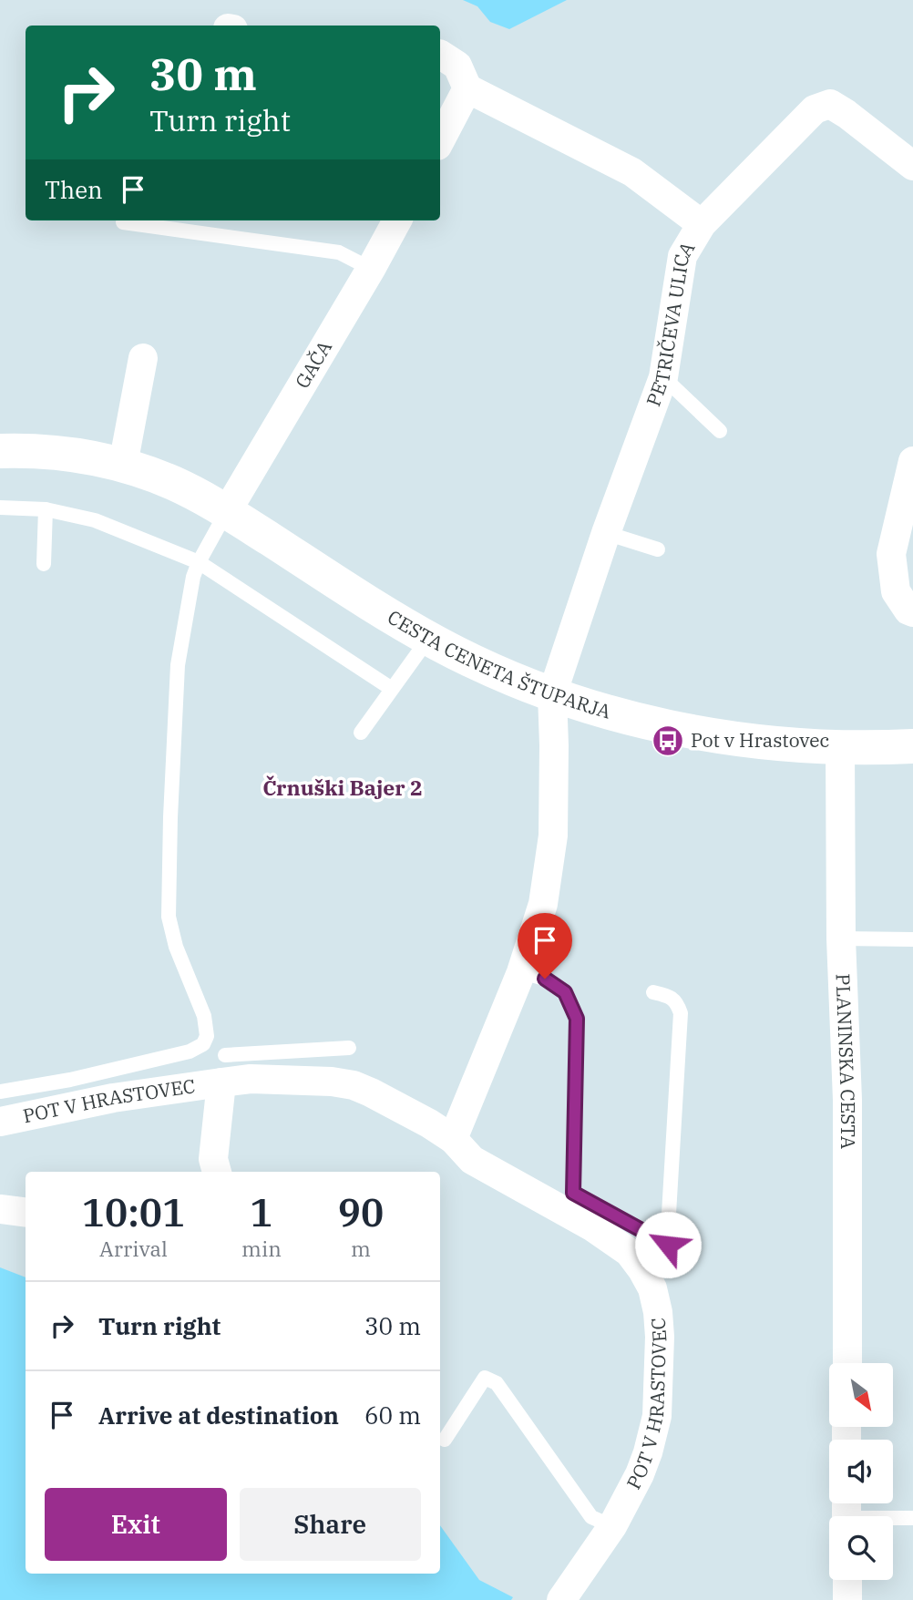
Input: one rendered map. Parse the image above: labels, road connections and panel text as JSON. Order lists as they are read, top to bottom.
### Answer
{
  "streets": {
    "street": [
      "PETRIČEVA ULICA",
      "GAČA",
      "CESTA CENETA ŠTUPARJA",
      "PLANINSKA CESTA",
      "POT V HRASTOVEC"
    ]
  },
  "crossings": [
    ["PETRIČEVA ULICA", "CESTA CENETA ŠTUPARJA"],
    ["GAČA", "CESTA CENETA ŠTUPARJA"],
    ["CESTA CENETA ŠTUPARJA", "PLANINSKA CESTA"]
  ],
  "districts": ["Črnuški Bajer 2"],
  "places": {
    "bus stop": ["Pot v Hrastovec"]
  },
  "north": "bottom right",
  "page": {
    "turn": ["30 m", "Turn right"],
    "then": "Then",
    "eta": [
      "10:01",
      "Arrival",
      "1",
      "min",
      "90",
      "m"
    ],
    "list": [
      {
        "name": "Turn right",
        "value": "30 m"
      },
      {
        "name": "Arrive at destination",
        "value": "60 m"
      }
    ],
    "buttons": ["Exit", "Share"]
  }
}
